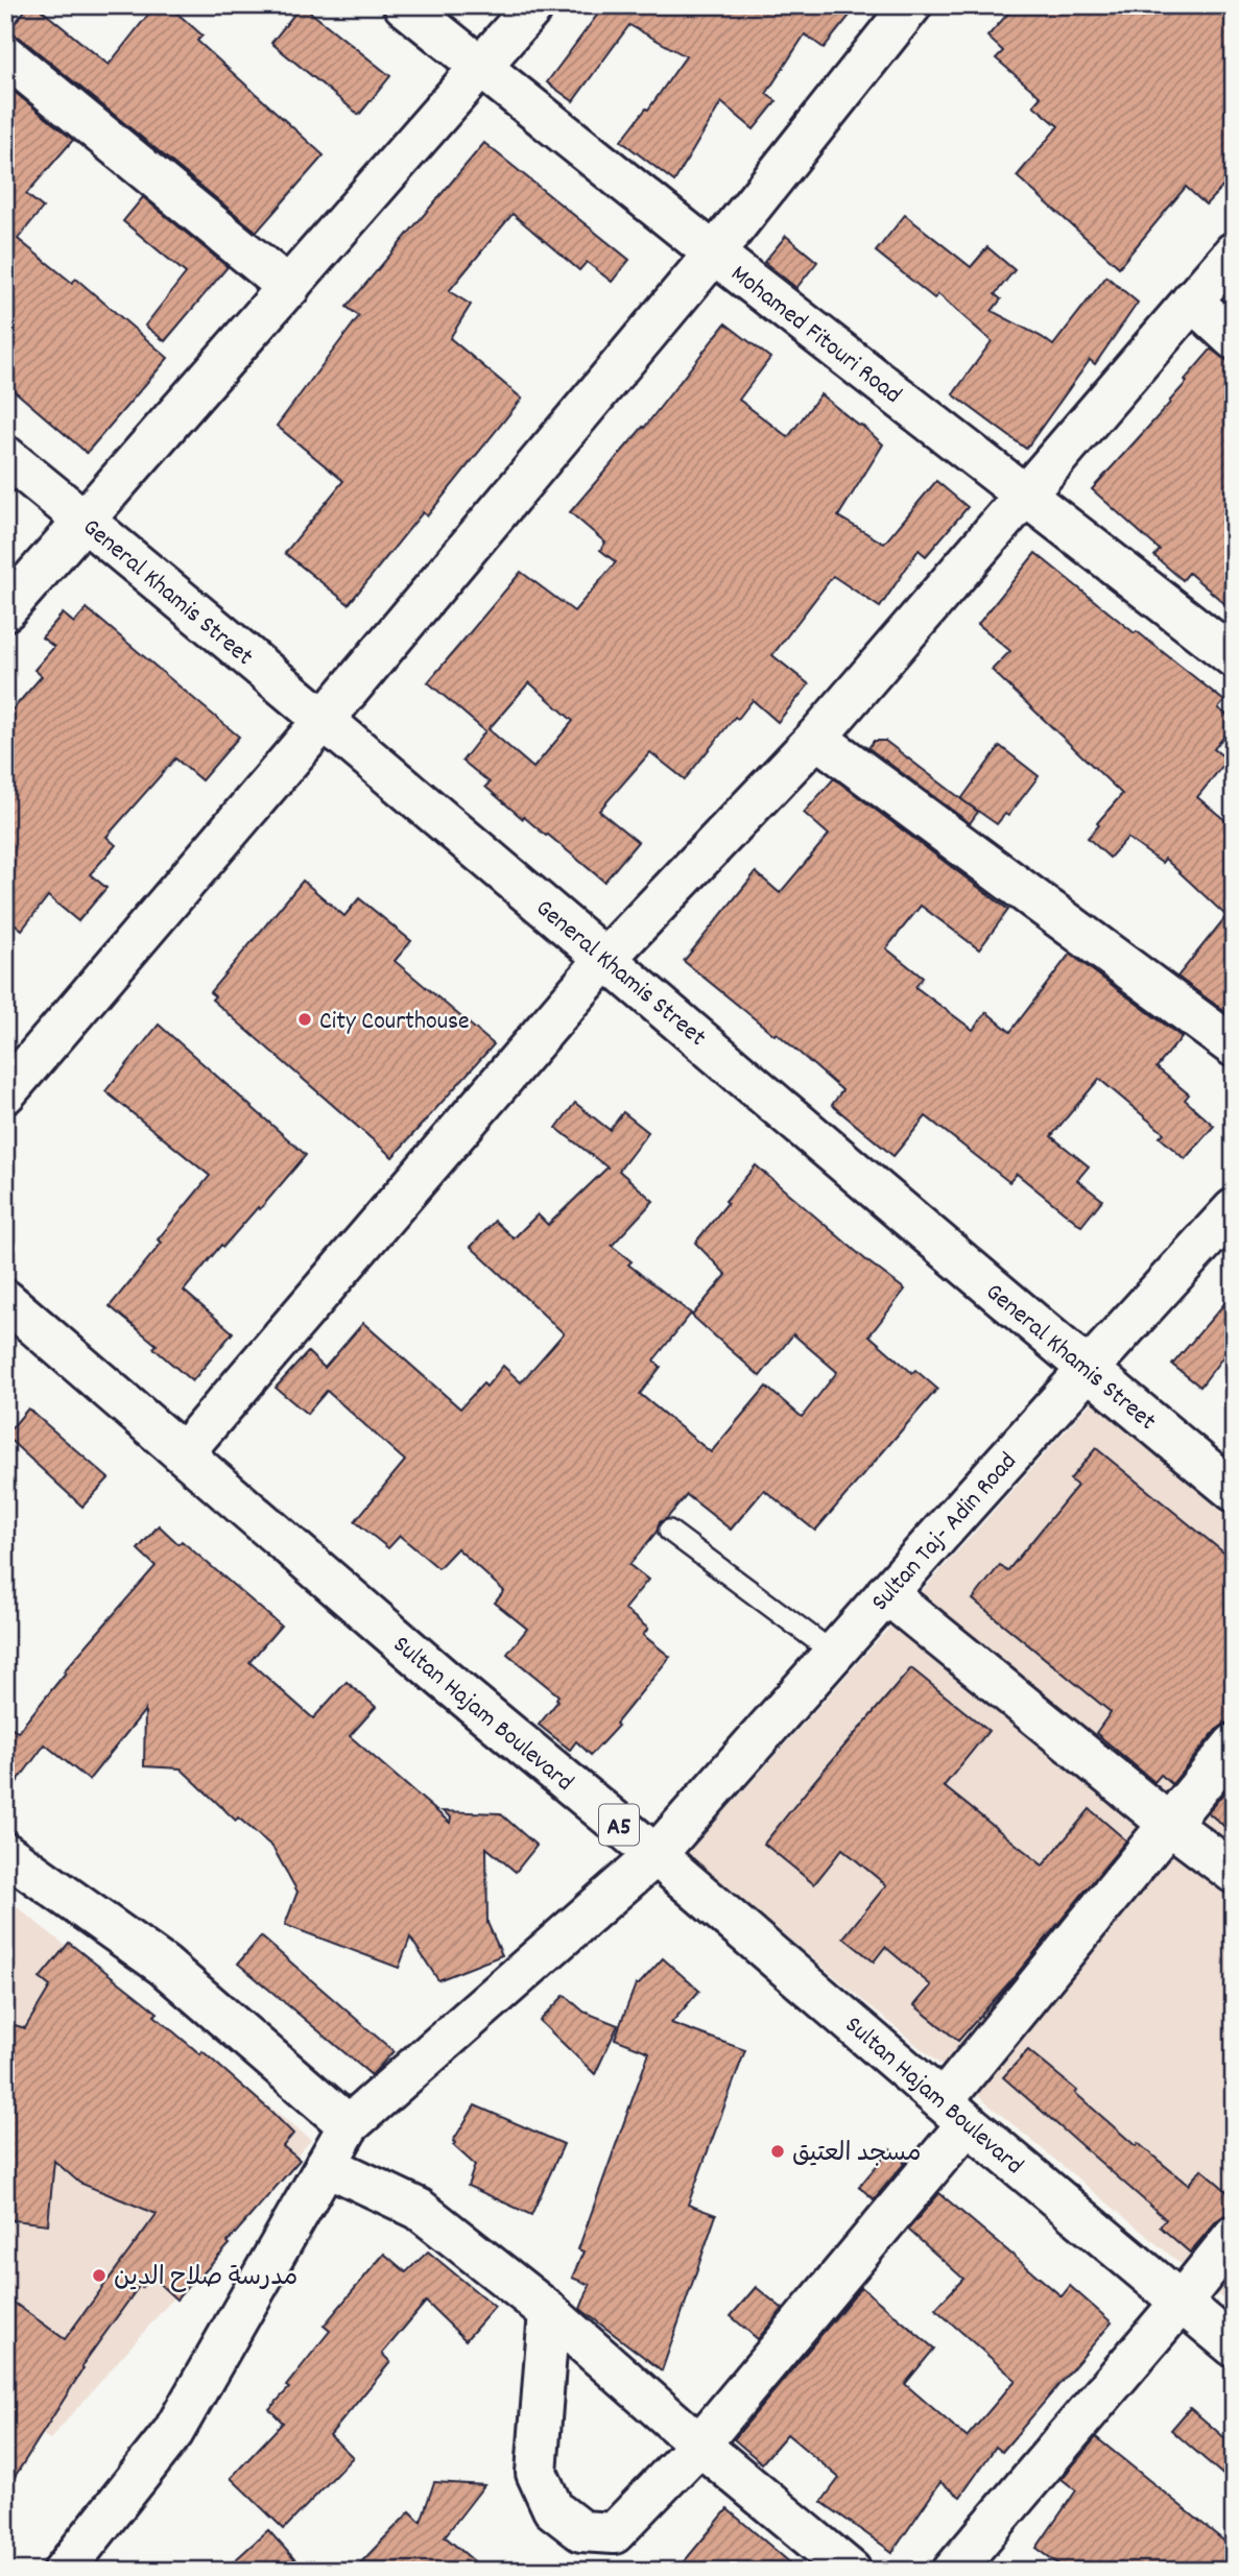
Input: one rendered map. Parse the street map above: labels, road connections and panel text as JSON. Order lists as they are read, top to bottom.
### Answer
{
  "streets": {
    "main road": [
      "Mohamed Fitouri Road",
      "General Khamis Street",
      "Sultan Taj- Adin Road",
      "Sultan Hajam Boulevard",
      "A5"
    ]
  },
  "crossings": [
    ["General Khamis Street", "Sultan Taj- Adin Road"],
    ["Sultan Taj- Adin Road", "Sultan Hajam Boulevard"]
  ],
  "places": ["City Courthouse", "مسجد العتيق", "مدرسة صلاح الدين"]
}
